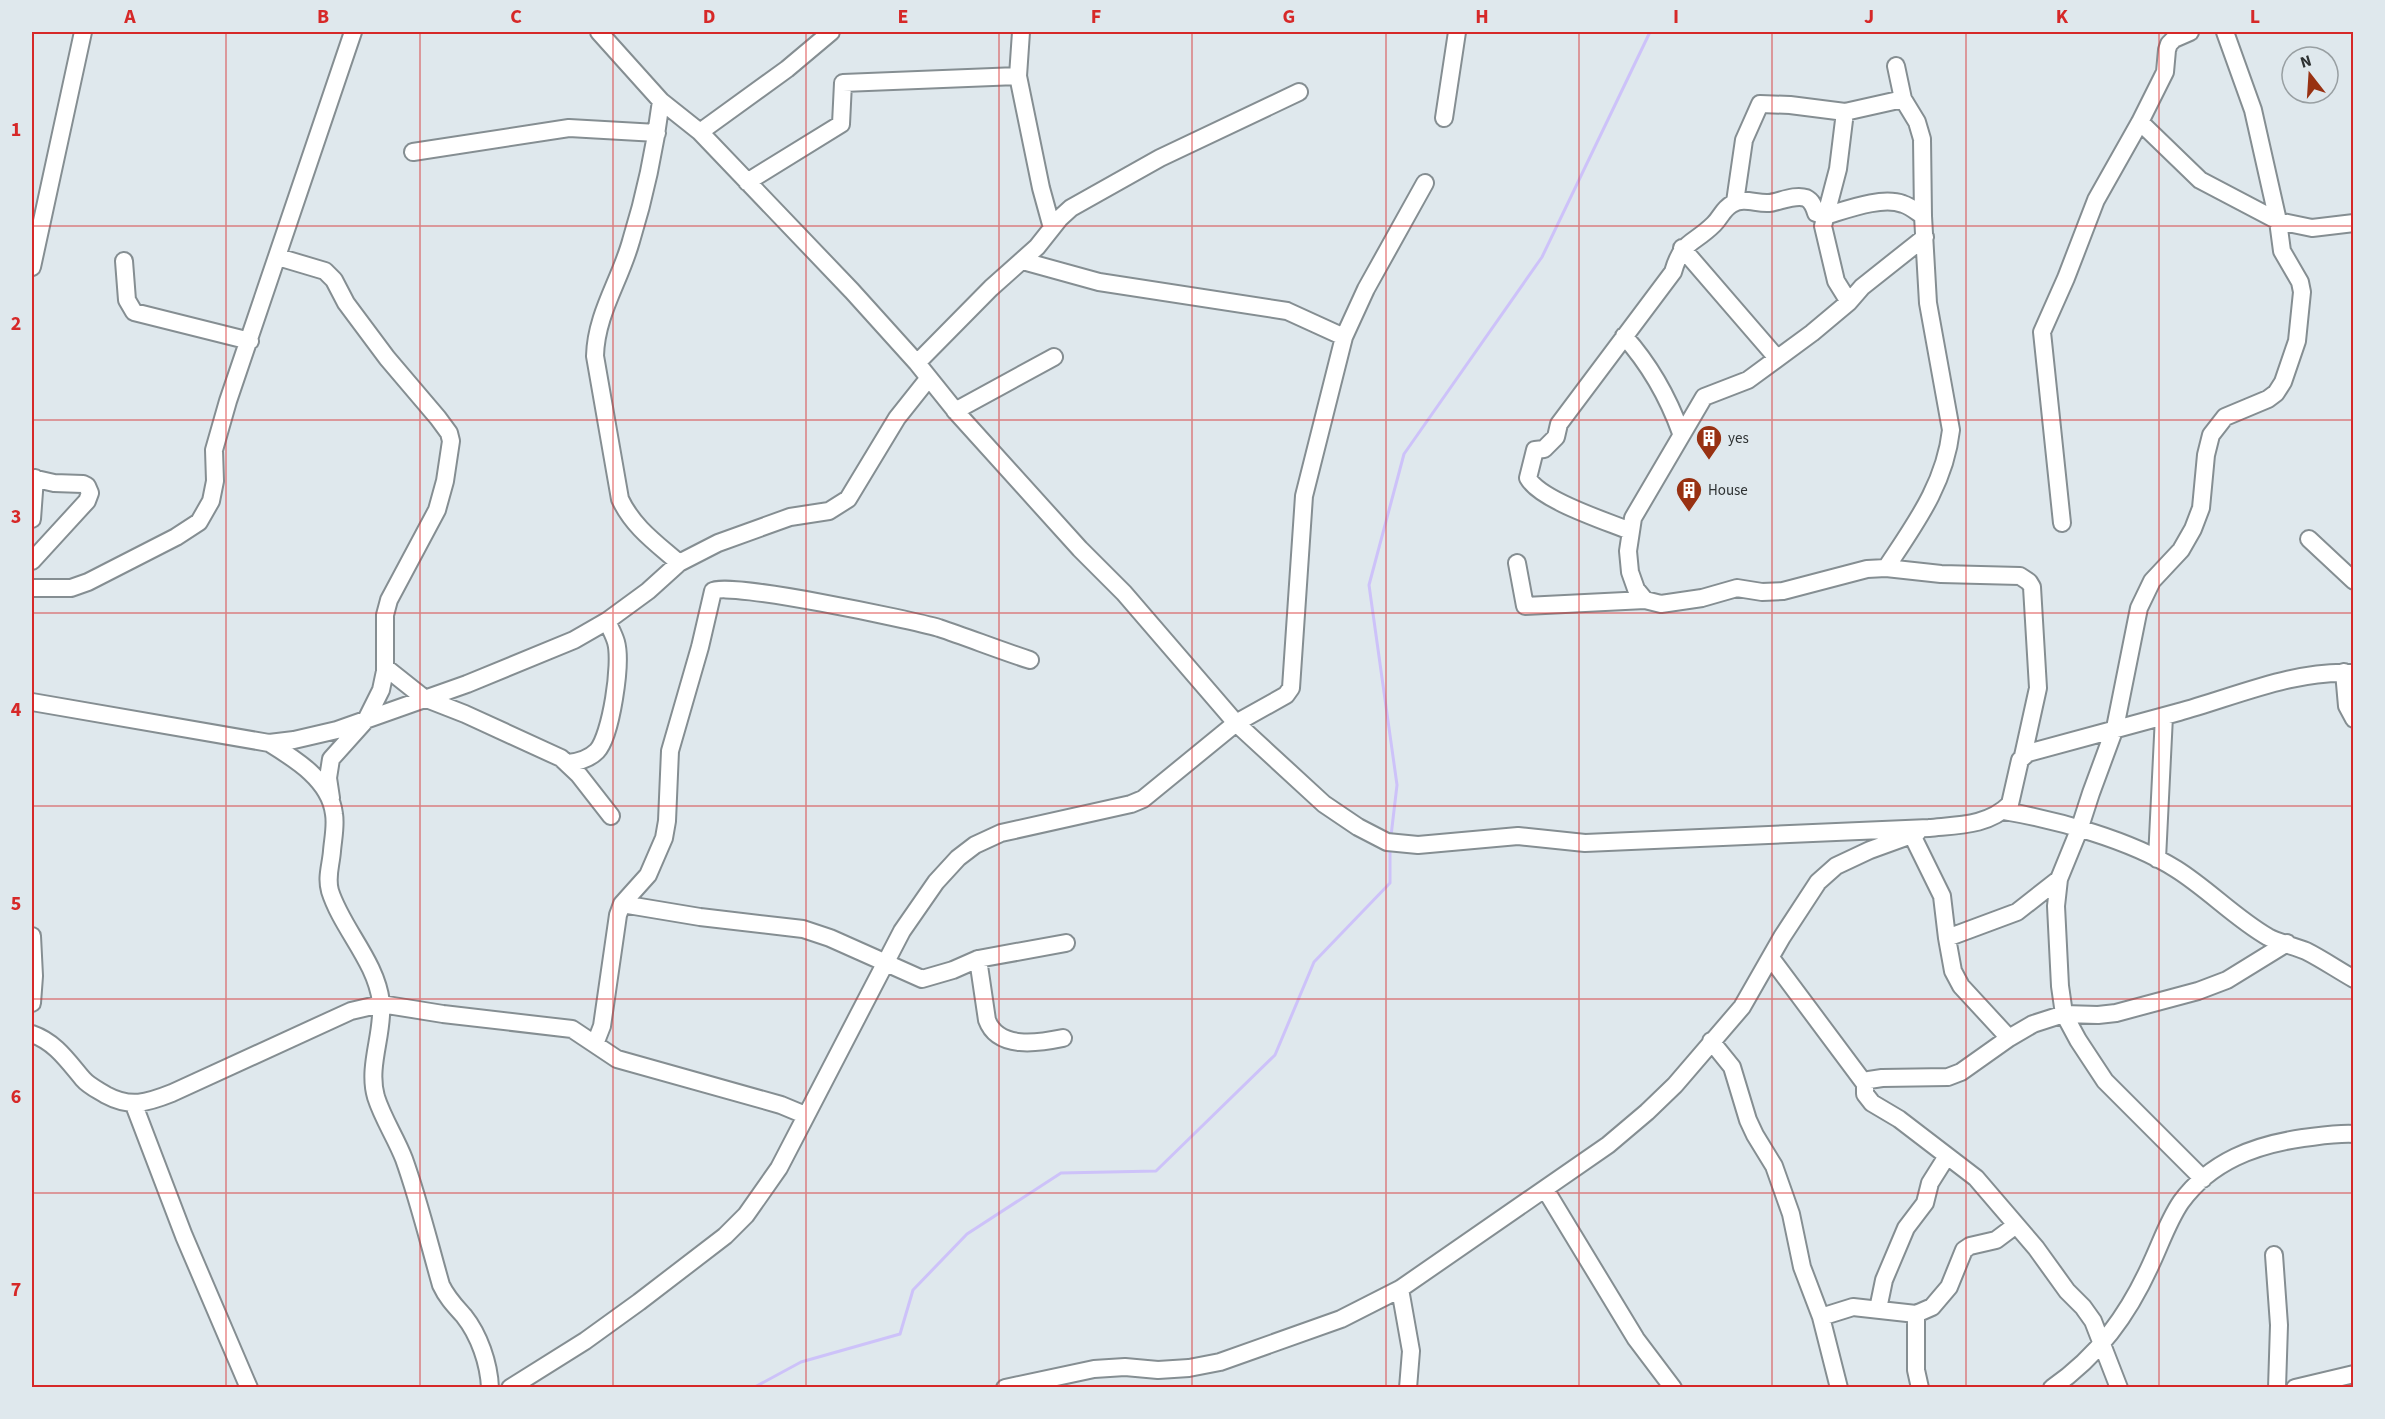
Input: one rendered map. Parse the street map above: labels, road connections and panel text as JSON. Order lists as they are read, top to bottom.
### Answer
{
  "places": {
    "building": ["yes", "House"]
  },
  "north": "top",
  "grid": {
    "columns": [
      "A",
      "B",
      "C",
      "D",
      "E",
      "F",
      "G",
      "H",
      "I",
      "J",
      "K",
      "L"
    ],
    "rows": [
      "1",
      "2",
      "3",
      "4",
      "5",
      "6",
      "7"
    ]
  }
}
